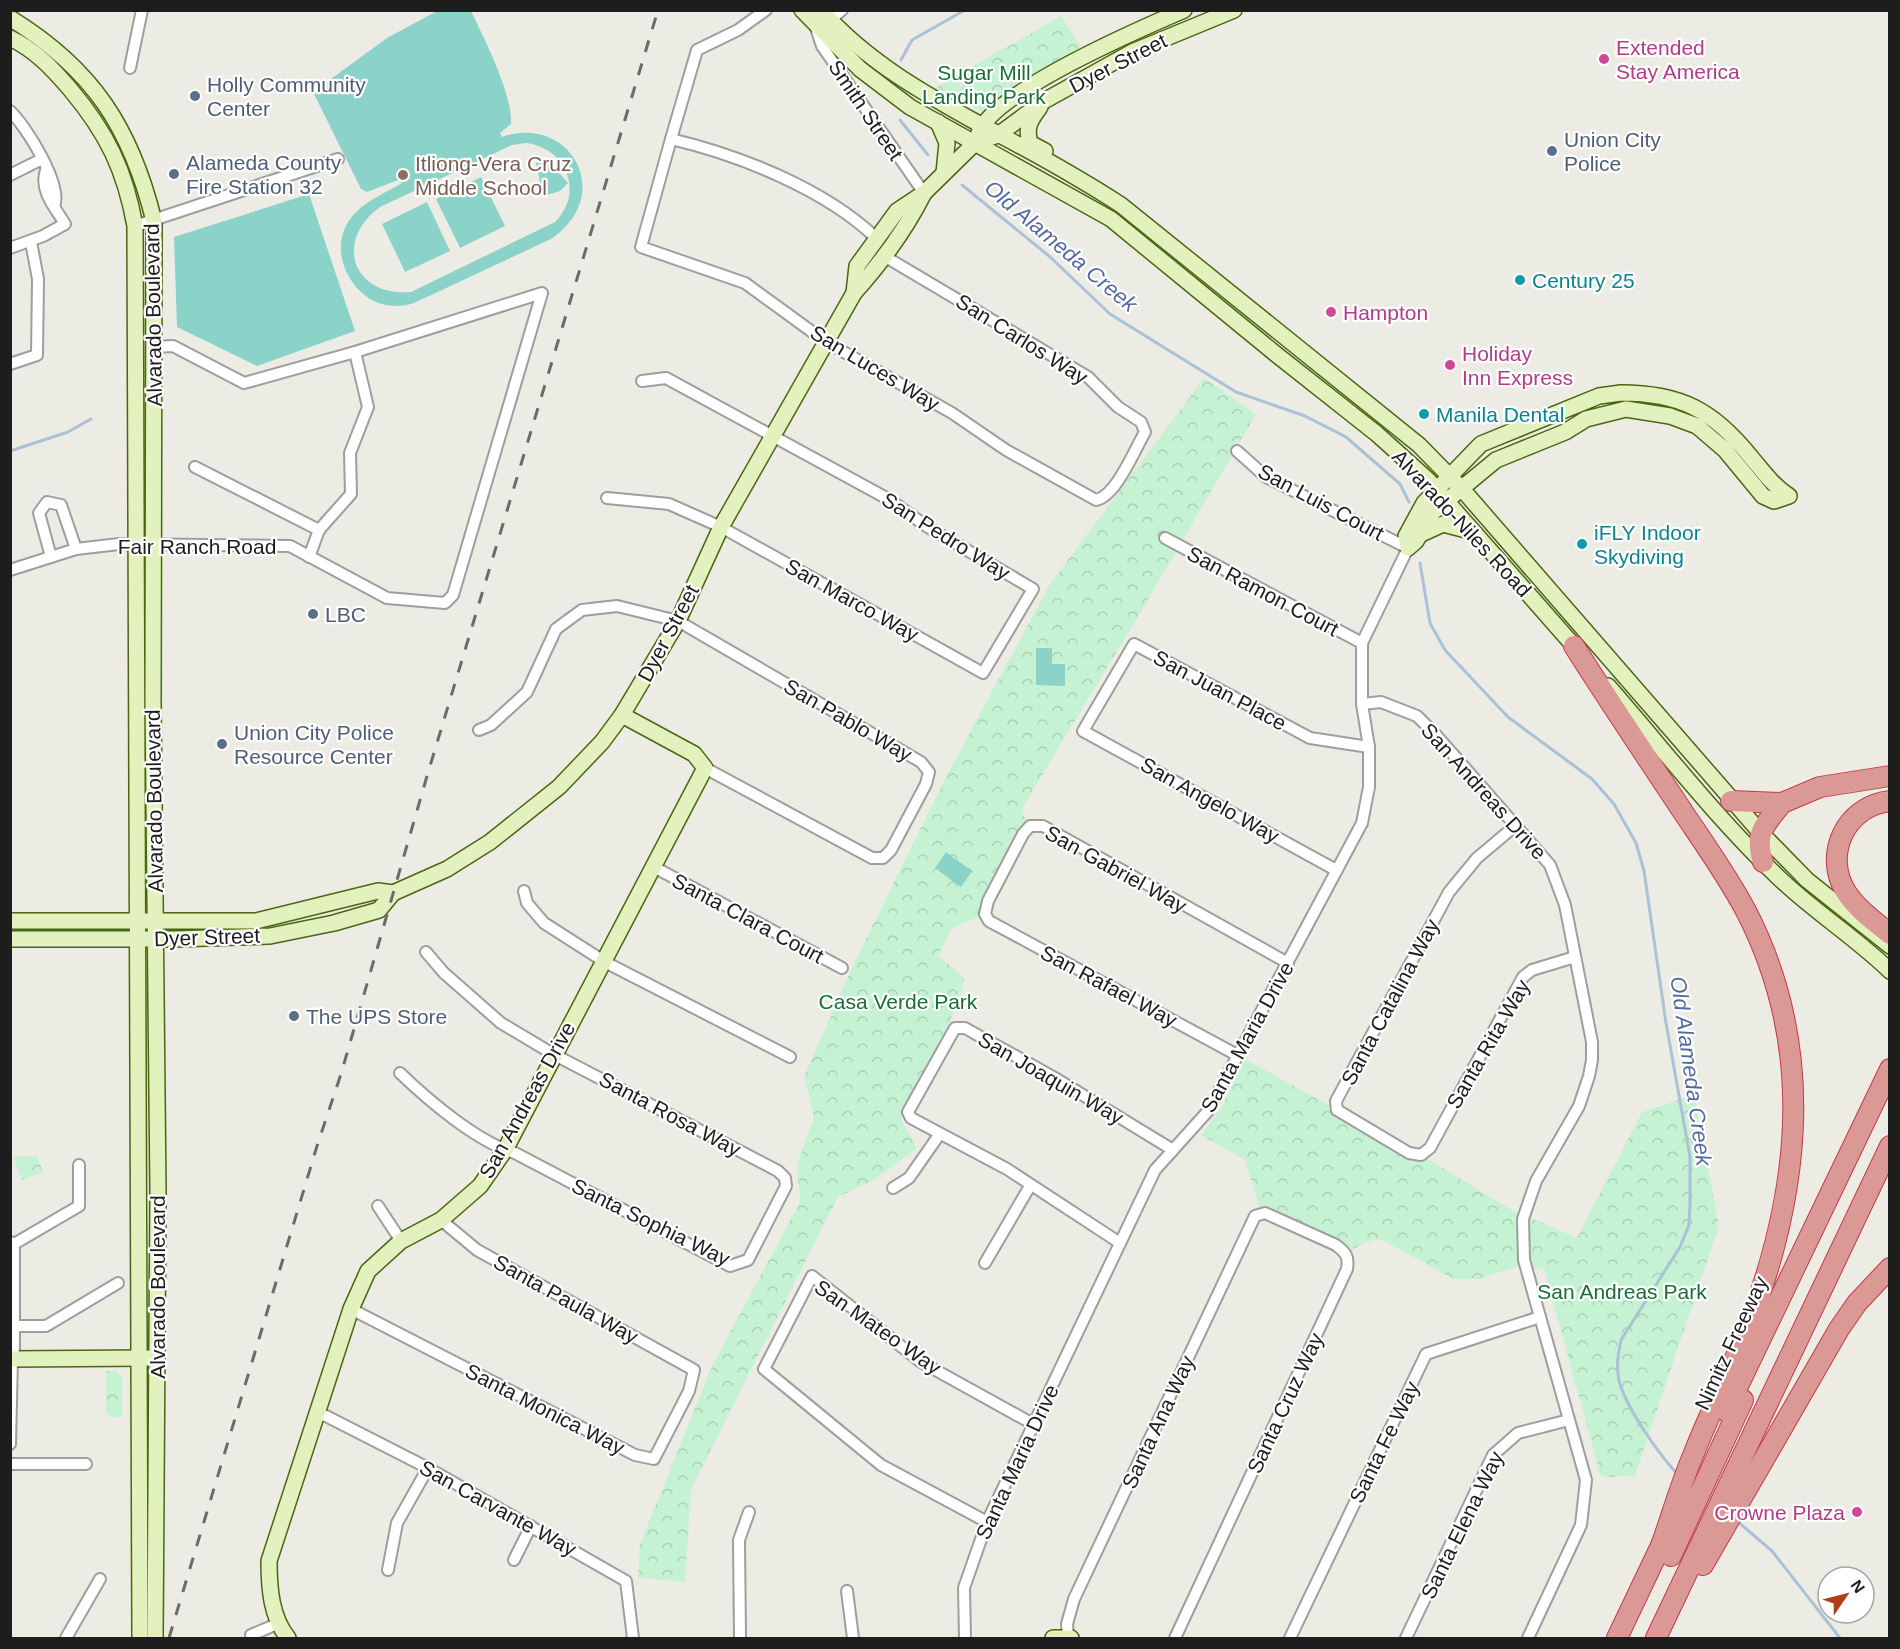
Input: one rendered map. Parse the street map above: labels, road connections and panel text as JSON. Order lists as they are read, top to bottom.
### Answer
{
  "streets": {
    "highway": ["Nimitz Freeway"],
    "main road": [
      "Dyer Street",
      "Smith Street",
      "Alvarado Boulevard",
      "Alvarado-Niles Road",
      "San Andreas Drive",
      "Santa Maria Drive"
    ],
    "street": [
      "San Carlos Way",
      "San Luces Way",
      "San Luis Court",
      "San Pedro Way",
      "Fair Ranch Road",
      "San Ramon Court",
      "San Marco Way",
      "San Juan Place",
      "San Pablo Way",
      "San Angelo Way",
      "San Gabriel Way",
      "Santa Clara Court",
      "San Rafael Way",
      "Santa Catalina Way",
      "Santa Rita Way",
      "San Joaquin Way",
      "Santa Rosa Way",
      "Santa Sophia Way",
      "Santa Paula Way",
      "San Mateo Way",
      "Santa Cruz Way",
      "Santa Monica Way",
      "Santa Ana Way",
      "Santa Fe Way",
      "San Carvante Way",
      "Santa Elena Way"
    ]
  },
  "crossings": [
    ["Dyer Street", "Smith Street"],
    ["Dyer Street", "Alvarado Boulevard"],
    ["Dyer Street", "San Carlos Way"],
    ["Dyer Street", "San Luces Way"],
    ["Dyer Street", "Alvarado-Niles Road"],
    ["Dyer Street", "San Pedro Way"],
    ["Dyer Street", "San Marco Way"],
    ["Dyer Street", "San Pablo Way"],
    ["Smith Street", "Alvarado-Niles Road"],
    ["Alvarado Boulevard", "Fair Ranch Road"],
    ["San Carlos Way", "San Luces Way"],
    ["San Luis Court", "Santa Maria Drive"],
    ["Alvarado-Niles Road", "Santa Maria Drive"],
    ["San Pedro Way", "San Marco Way"],
    ["San Ramon Court", "Santa Maria Drive"],
    ["San Juan Place", "San Angelo Way"],
    ["San Juan Place", "Santa Maria Drive"],
    ["San Pablo Way", "San Andreas Drive"],
    ["San Andreas Drive", "Santa Clara Court"],
    ["San Andreas Drive", "Santa Catalina Way"],
    ["San Andreas Drive", "Santa Maria Drive"],
    ["San Andreas Drive", "Santa Rita Way"],
    ["San Andreas Drive", "Santa Rosa Way"],
    ["San Andreas Drive", "Santa Sophia Way"],
    ["San Andreas Drive", "Santa Paula Way"],
    ["San Andreas Drive", "Santa Monica Way"],
    ["San Andreas Drive", "Santa Fe Way"],
    ["San Andreas Drive", "San Carvante Way"],
    ["San Andreas Drive", "Santa Elena Way"],
    ["San Angelo Way", "Santa Maria Drive"],
    ["San Gabriel Way", "San Rafael Way"],
    ["San Gabriel Way", "Santa Maria Drive"],
    ["San Rafael Way", "Santa Maria Drive"],
    ["Santa Catalina Way", "Santa Rita Way"],
    ["Santa Maria Drive", "San Joaquin Way"],
    ["Santa Maria Drive", "San Mateo Way"],
    ["Santa Rosa Way", "Santa Sophia Way"],
    ["Santa Paula Way", "Santa Monica Way"],
    ["Santa Cruz Way", "Santa Ana Way"]
  ],
  "water": ["Old Alameda Creek"],
  "parks": ["Sugar Mill Landing Park", "Casa Verde Park", "San Andreas Park"],
  "places": [
    "Extended Stay America",
    "Holly Community Center",
    "Union City Police",
    "Alameda County Fire Station 32",
    "Itliong-Vera Cruz Middle School",
    "Century 25",
    "Hampton",
    "Holiday Inn Express",
    "Manila Dental",
    "iFLY Indoor Skydiving",
    "LBC",
    "Union City Police Resource Center",
    "The UPS Store",
    "Crowne Plaza"
  ],
  "north": "top right"
}
